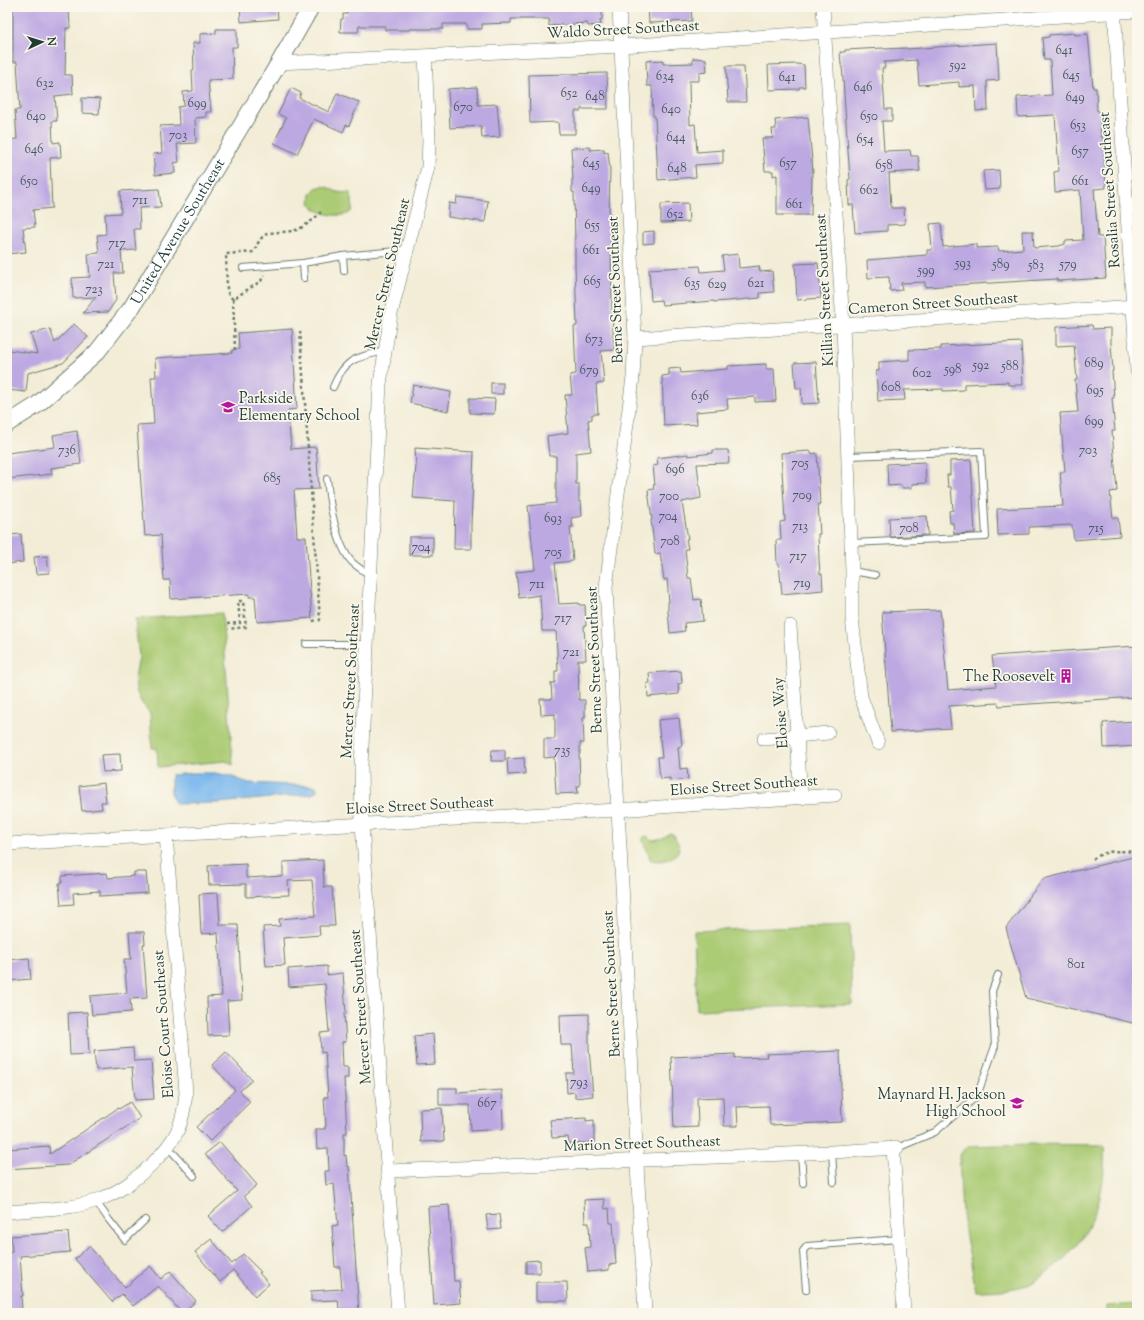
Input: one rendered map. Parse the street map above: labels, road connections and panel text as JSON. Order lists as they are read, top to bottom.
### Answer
{
  "streets": {
    "street": [
      "Waldo Street Southeast",
      "Rosalia Street Southeast",
      "United Avenue Southeast",
      "Mercer Street Southeast",
      "Berne Street Southeast",
      "Killian Street Southeast",
      "Cameron Street Southeast",
      "Eloise Way",
      "Eloise Street Southeast",
      "Eloise Court Southeast",
      "Marion Street Southeast"
    ]
  },
  "crossings": [
    ["Waldo Street Southeast", "Rosalia Street Southeast"],
    ["Waldo Street Southeast", "United Avenue Southeast"],
    ["Waldo Street Southeast", "Mercer Street Southeast"],
    ["Waldo Street Southeast", "Berne Street Southeast"],
    ["Waldo Street Southeast", "Killian Street Southeast"],
    ["Rosalia Street Southeast", "Cameron Street Southeast"],
    ["Mercer Street Southeast", "Eloise Street Southeast"],
    ["Mercer Street Southeast", "Marion Street Southeast"],
    ["Berne Street Southeast", "Cameron Street Southeast"],
    ["Berne Street Southeast", "Eloise Street Southeast"],
    ["Berne Street Southeast", "Marion Street Southeast"],
    ["Killian Street Southeast", "Cameron Street Southeast"],
    ["Eloise Way", "Eloise Street Southeast"],
    ["Eloise Street Southeast", "Eloise Court Southeast"]
  ],
  "places": {
    "school or university": ["Parkside Elementary School", "Maynard H. Jackson High School"],
    "building": ["The Roosevelt"]
  },
  "house_numbers": [
    "641",
    "592",
    "645",
    "634",
    "641",
    "632",
    "646",
    "652",
    "648",
    "649",
    "699",
    "670",
    "640",
    "640",
    "650",
    "653",
    "703",
    "644",
    "654",
    "646",
    "657",
    "645",
    "657",
    "658",
    "648",
    "650",
    "661",
    "649",
    "662",
    "711",
    "661",
    "652",
    "655",
    "717",
    "661",
    "593",
    "721",
    "589",
    "579",
    "583",
    "599",
    "665",
    "635",
    "621",
    "629",
    "723",
    "673",
    "689",
    "592",
    "588",
    "598",
    "679",
    "602",
    "608",
    "695",
    "636",
    "699",
    "736",
    "703",
    "705",
    "696",
    "685",
    "709",
    "700",
    "704",
    "693",
    "713",
    "708",
    "715",
    "708",
    "704",
    "705",
    "717",
    "719",
    "711",
    "717",
    "721",
    "735",
    "801",
    "793",
    "667"
  ],
  "north": "right"
}
